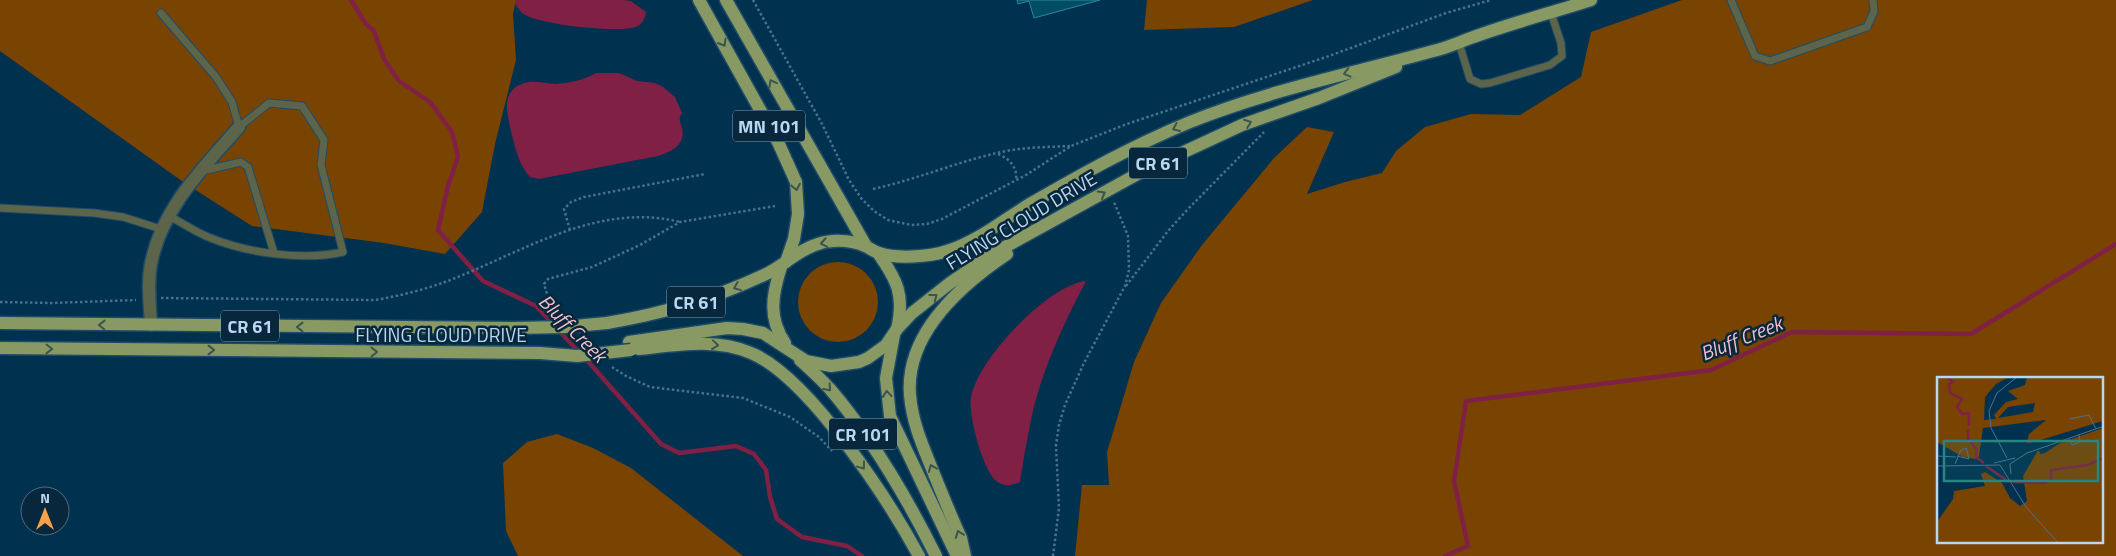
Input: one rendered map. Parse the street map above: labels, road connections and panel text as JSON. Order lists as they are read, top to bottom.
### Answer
{
  "streets": {
    "main road": [
      "MN 101",
      "CR 61",
      "FLYING CLOUD DRIVE",
      "CR 101"
    ]
  },
  "crossings": [
    ["MN 101", "FLYING CLOUD DRIVE"],
    ["MN 101", "CR 101"],
    ["FLYING CLOUD DRIVE", "CR 101"]
  ],
  "water": ["Bluff Creek"],
  "north": "top"
}
